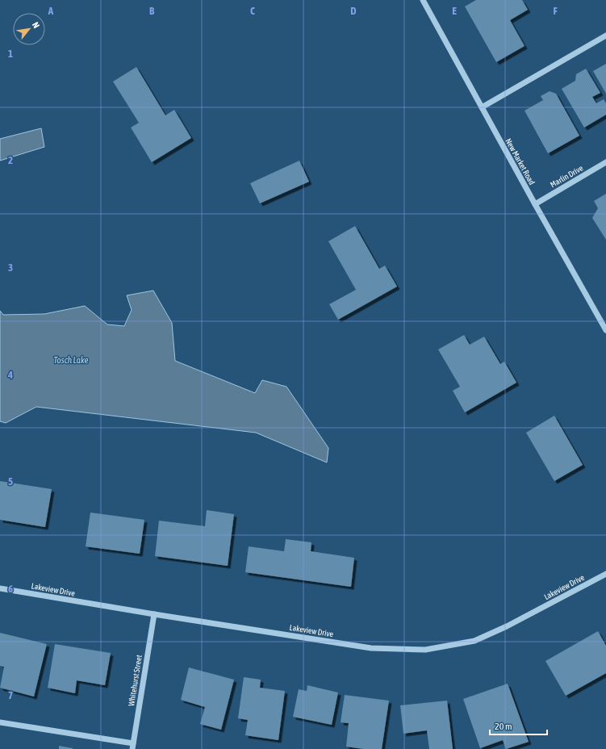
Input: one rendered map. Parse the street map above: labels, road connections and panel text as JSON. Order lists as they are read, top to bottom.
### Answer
{
  "streets": {
    "street": [
      "New Market Road",
      "Marlin Drive",
      "Lakeview Drive",
      "Whitehurst Street"
    ]
  },
  "crossings": [
    ["New Market Road", "Marlin Drive"],
    ["Lakeview Drive", "Whitehurst Street"]
  ],
  "water": ["Tosch Lake"],
  "scale_bar": "20 m",
  "north": "top right",
  "grid": {
    "columns": [
      "A",
      "B",
      "C",
      "D",
      "E",
      "F"
    ],
    "rows": [
      "1",
      "2",
      "3",
      "4",
      "5",
      "6",
      "7"
    ]
  }
}
